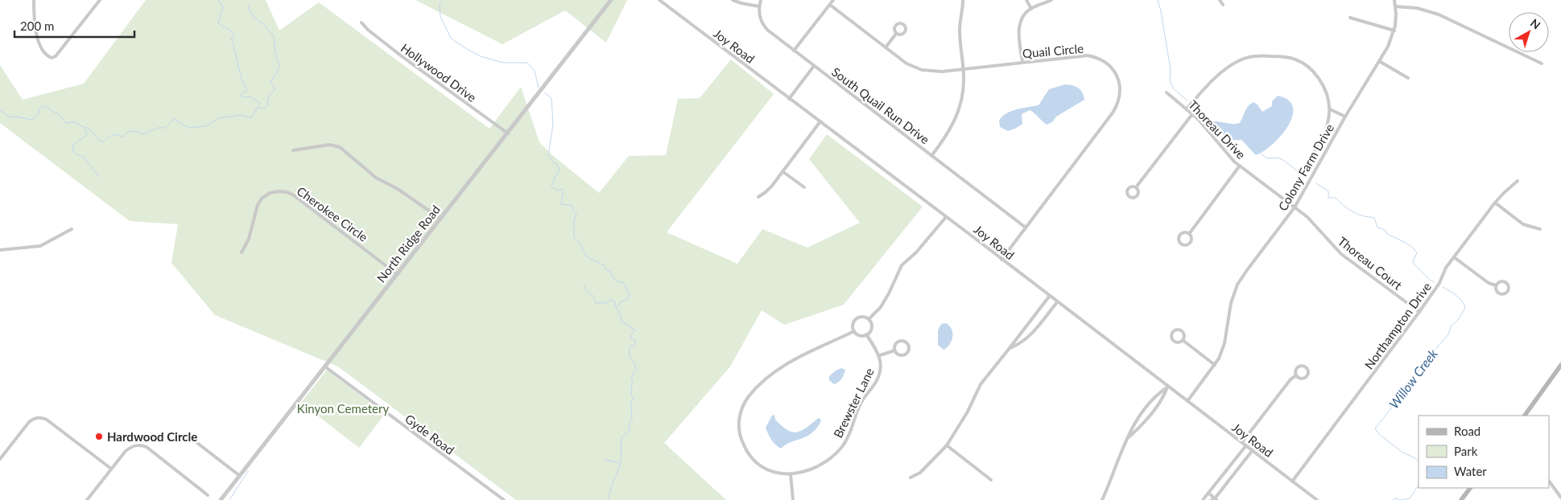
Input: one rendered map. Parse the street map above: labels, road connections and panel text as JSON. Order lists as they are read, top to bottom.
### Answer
{
  "streets": {
    "street": [
      "Joy Road",
      "Quail Circle",
      "Hollywood Drive",
      "South Quail Run Drive",
      "Thoreau Drive",
      "Colony Farm Drive",
      "Cherokee Circle",
      "North Ridge Road",
      "Thoreau Court",
      "Northampton Drive",
      "Brewster Lane",
      "Gyde Road"
    ]
  },
  "crossings": [
    ["Joy Road", "Quail Circle"],
    ["Joy Road", "Colony Farm Drive"],
    ["Joy Road", "Northampton Drive"],
    ["Quail Circle", "South Quail Run Drive"],
    ["Hollywood Drive", "North Ridge Road"],
    ["Thoreau Drive", "Colony Farm Drive"],
    ["Thoreau Drive", "Thoreau Court"],
    ["Colony Farm Drive", "Thoreau Court"],
    ["Cherokee Circle", "North Ridge Road"],
    ["North Ridge Road", "Gyde Road"],
    ["Thoreau Court", "Northampton Drive"]
  ],
  "water": ["Willow Creek"],
  "parks": ["Kinyon Cemetery"],
  "places": ["Hardwood Circle"],
  "legend": ["Road", "Park", "Water"],
  "scale_bar": "200 m",
  "north": "top right"
}
